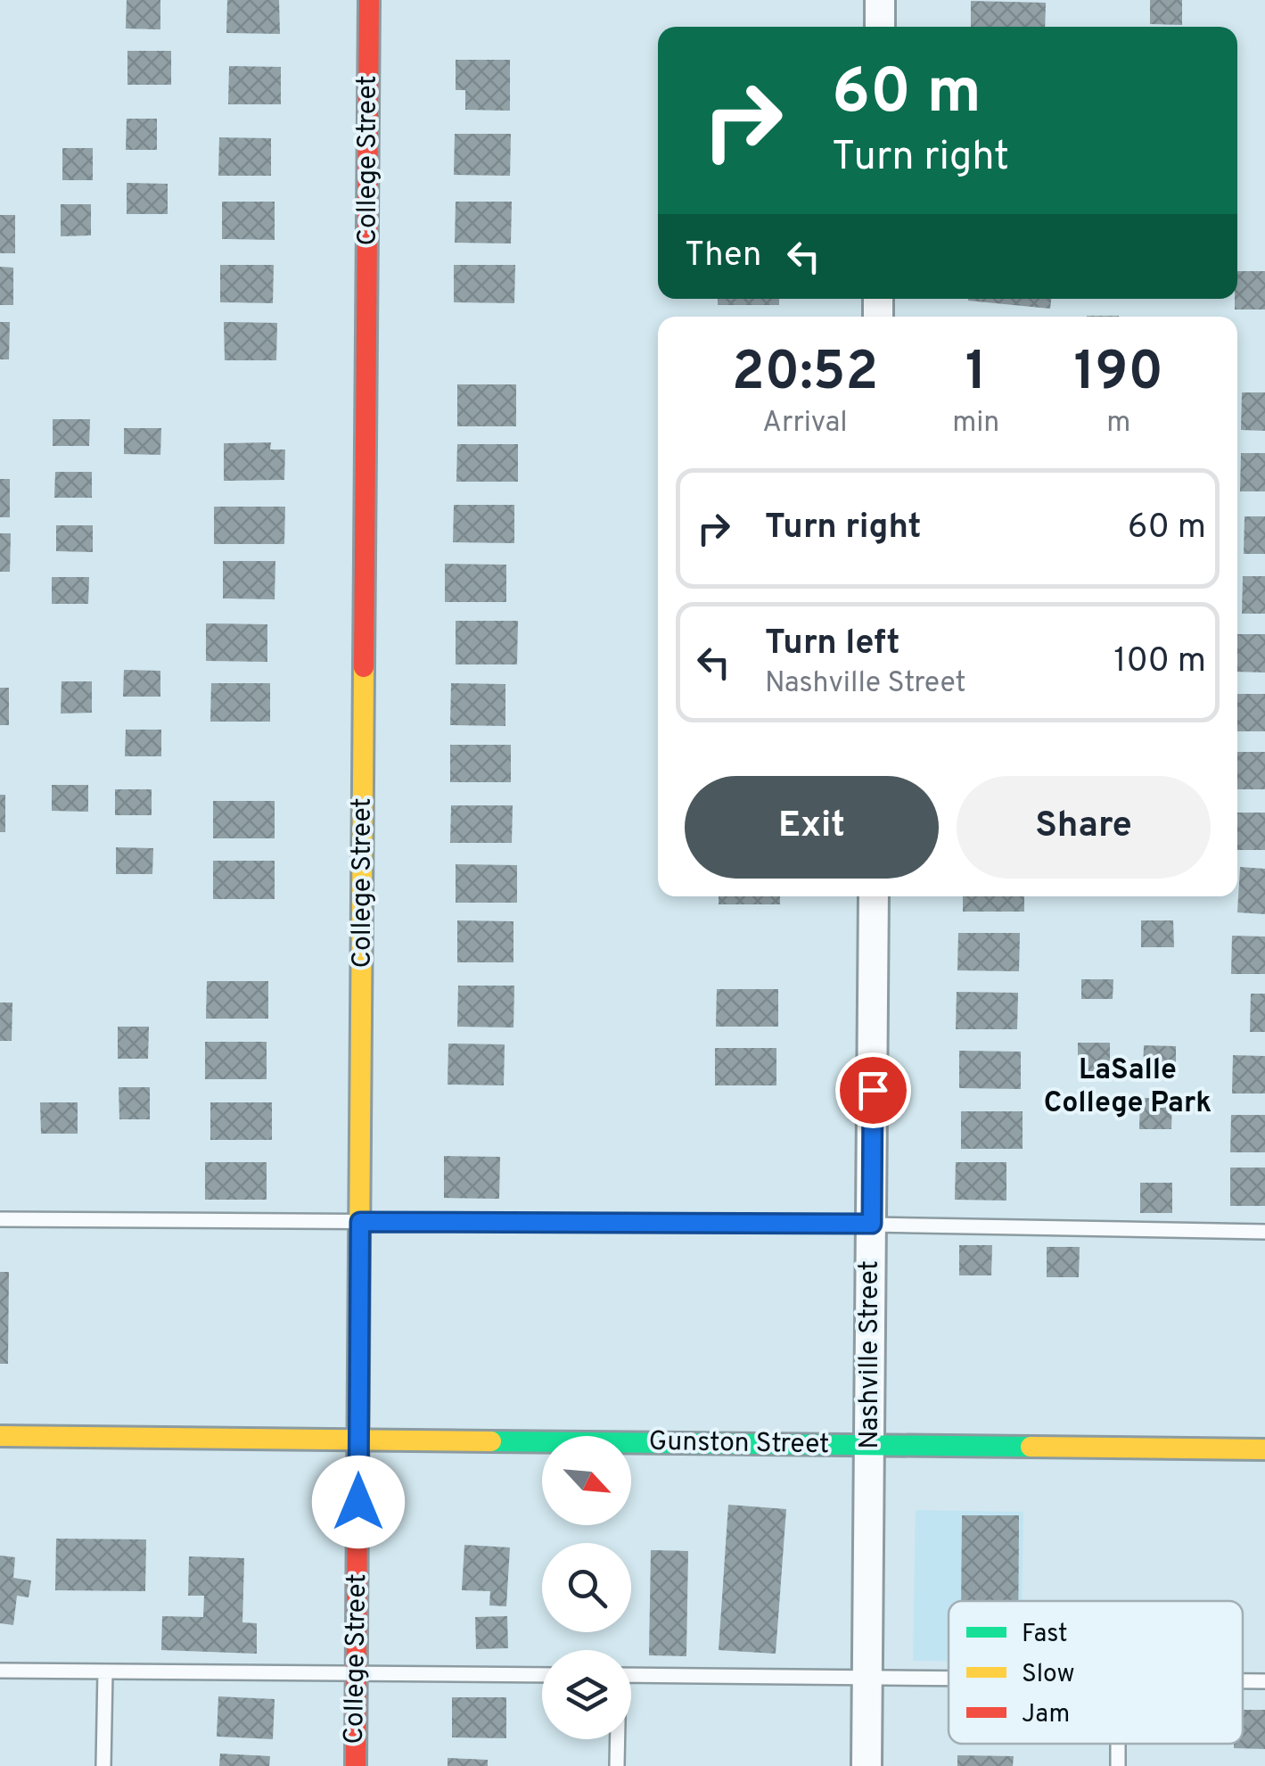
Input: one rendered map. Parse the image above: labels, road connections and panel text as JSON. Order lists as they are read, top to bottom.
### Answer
{
  "streets": {
    "street": ["College Street", "Nashville Street", "Gunston Street"]
  },
  "crossings": [
    ["College Street", "Gunston Street"],
    ["Nashville Street", "Gunston Street"]
  ],
  "districts": ["LaSalle College Park"],
  "legend": ["Fast", "Slow", "Jam"],
  "north": "bottom right",
  "page": {
    "turn": ["60 m", "Turn right"],
    "then": "Then",
    "eta": [
      "20:52",
      "Arrival",
      "1",
      "min",
      "190",
      "m"
    ],
    "list": [
      {
        "name": "Turn right",
        "value": "60 m"
      },
      {
        "name": "Turn left",
        "note": "Nashville Street",
        "value": "100 m"
      }
    ],
    "buttons": ["Exit", "Share"]
  }
}
